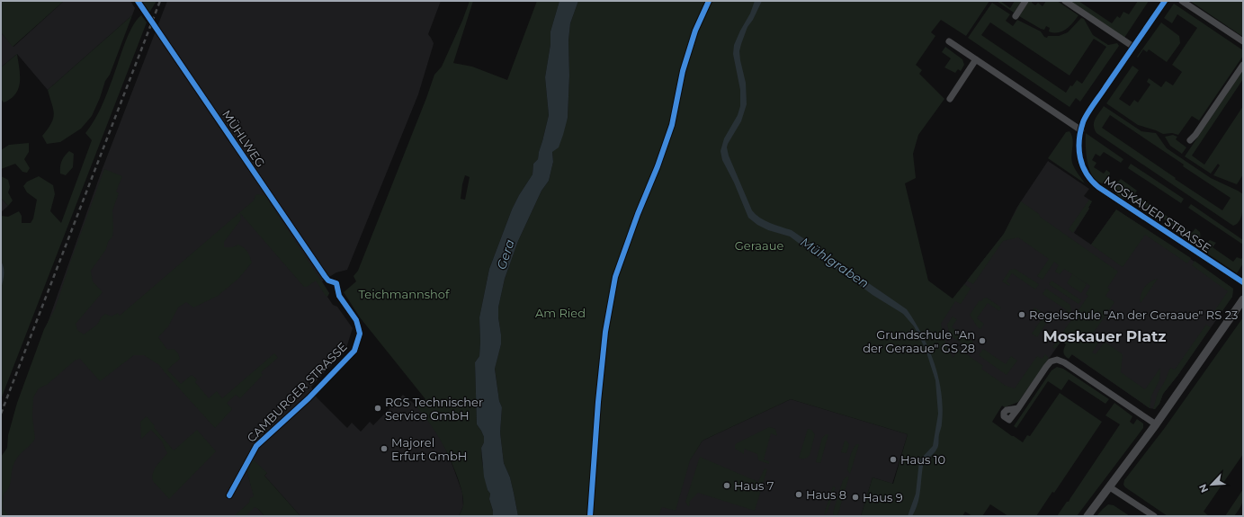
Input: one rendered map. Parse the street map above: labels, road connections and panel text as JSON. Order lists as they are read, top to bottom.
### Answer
{
  "streets": {
    "street": ["MÜHLWEG", "MOSKAUER STRASSE", "CAMBURGER STRASSE"]
  },
  "crossings": [
    ["MÜHLWEG", "CAMBURGER STRASSE"]
  ],
  "districts": ["Moskauer Platz"],
  "water": ["Gera", "Mühlgraben"],
  "parks": ["Geraaue", "Teichmannshof", "Am Ried"],
  "places": [
    "Regelschule \"An der Geraaue\" RS 23",
    "Grundschule \"An der Geraaue\" GS 28",
    "RGS Technischer Service GmbH",
    "Majorel Erfurt GmbH",
    "Haus 10",
    "Haus 7",
    "Haus 8",
    "Haus 9"
  ],
  "north": "bottom left"
}
